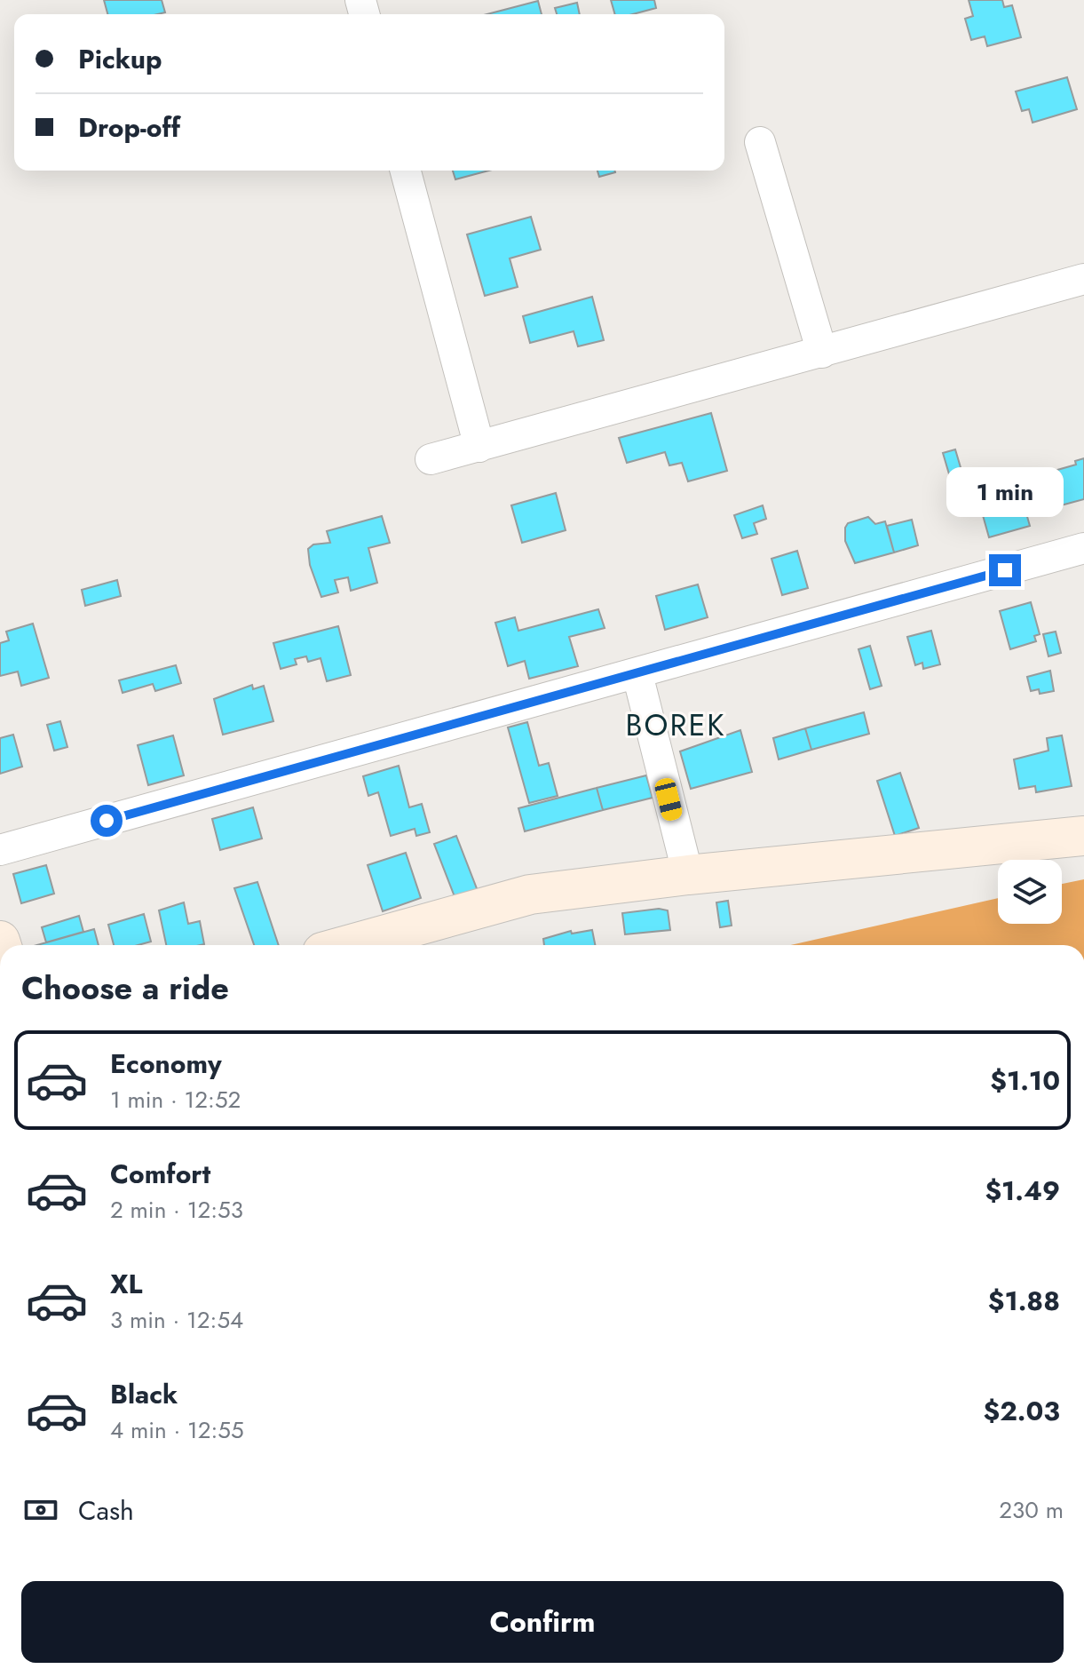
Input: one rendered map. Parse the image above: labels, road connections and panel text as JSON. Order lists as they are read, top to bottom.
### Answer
{
  "districts": ["BOREK"],
  "page": {
    "banner": ["Pickup", "Drop-off"],
    "bubble": "1 min",
    "heading": "Choose a ride",
    "list": [
      {
        "name": "Economy",
        "note": "1 min · 12:52",
        "value": "$1.10"
      },
      {
        "name": "Comfort",
        "note": "2 min · 12:53",
        "value": "$1.49"
      },
      {
        "name": "XL",
        "note": "3 min · 12:54",
        "value": "$1.88"
      },
      {
        "name": "Black",
        "note": "4 min · 12:55",
        "value": "$2.03"
      }
    ],
    "pay": ["Cash", "230 m"],
    "buttons": "Confirm"
  }
}
